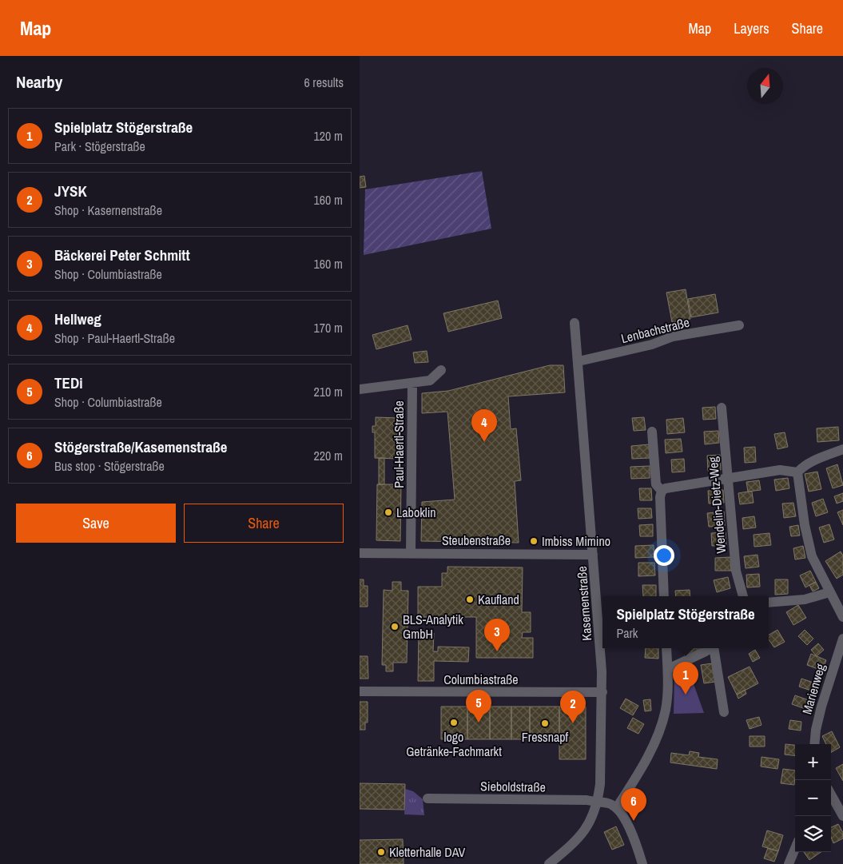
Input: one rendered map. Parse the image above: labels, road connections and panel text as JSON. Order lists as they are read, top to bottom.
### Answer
{
  "streets": {
    "street": [
      "Lenbachstraße",
      "Paul-Haertl-Straße",
      "Wendelin-Dietz-Weg",
      "Steubenstraße",
      "Kasernenstraße",
      "Columbiastraße",
      "Marienweg",
      "Sieboldstraße"
    ]
  },
  "crossings": [
    ["Lenbachstraße", "Kasernenstraße"],
    ["Paul-Haertl-Straße", "Steubenstraße"],
    ["Steubenstraße", "Kasernenstraße"],
    ["Kasernenstraße", "Columbiastraße"],
    ["Kasernenstraße", "Sieboldstraße"]
  ],
  "places": [
    "Laboklin",
    "Imbiss Mimino",
    "Kaufland",
    "BLS-Analytik GmbH",
    "logo Getränke-Fachmarkt",
    "Fressnapf",
    "Kletterhalle DAV"
  ],
  "north": "top",
  "page": {
    "header": "Map",
    "nav": ["Map", "Layers", "Share"],
    "heading": ["Nearby", "6 results"],
    "list": [
      {
        "mark": "1",
        "name": "Spielplatz Stögerstraße",
        "note": "Park · Stögerstraße",
        "value": "120 m"
      },
      {
        "mark": "2",
        "name": "JYSK",
        "note": "Shop · Kasernenstraße",
        "value": "160 m"
      },
      {
        "mark": "3",
        "name": "Bäckerei Peter Schmitt",
        "note": "Shop · Columbiastraße",
        "value": "160 m"
      },
      {
        "mark": "4",
        "name": "Hellweg",
        "note": "Shop · Paul-Haertl-Straße",
        "value": "170 m"
      },
      {
        "mark": "5",
        "name": "TEDi",
        "note": "Shop · Columbiastraße",
        "value": "210 m"
      },
      {
        "mark": "6",
        "name": "Stögerstraße/Kasemenstraße",
        "note": "Bus stop · Stögerstraße",
        "value": "220 m"
      }
    ],
    "pins": [
      "4",
      "3",
      "1",
      "5",
      "2",
      "6"
    ],
    "buttons": ["Save", "Share"],
    "popup": ["Spielplatz Stögerstraße", "Park"],
    "map_buttons": ["+", "−"]
  }
}
